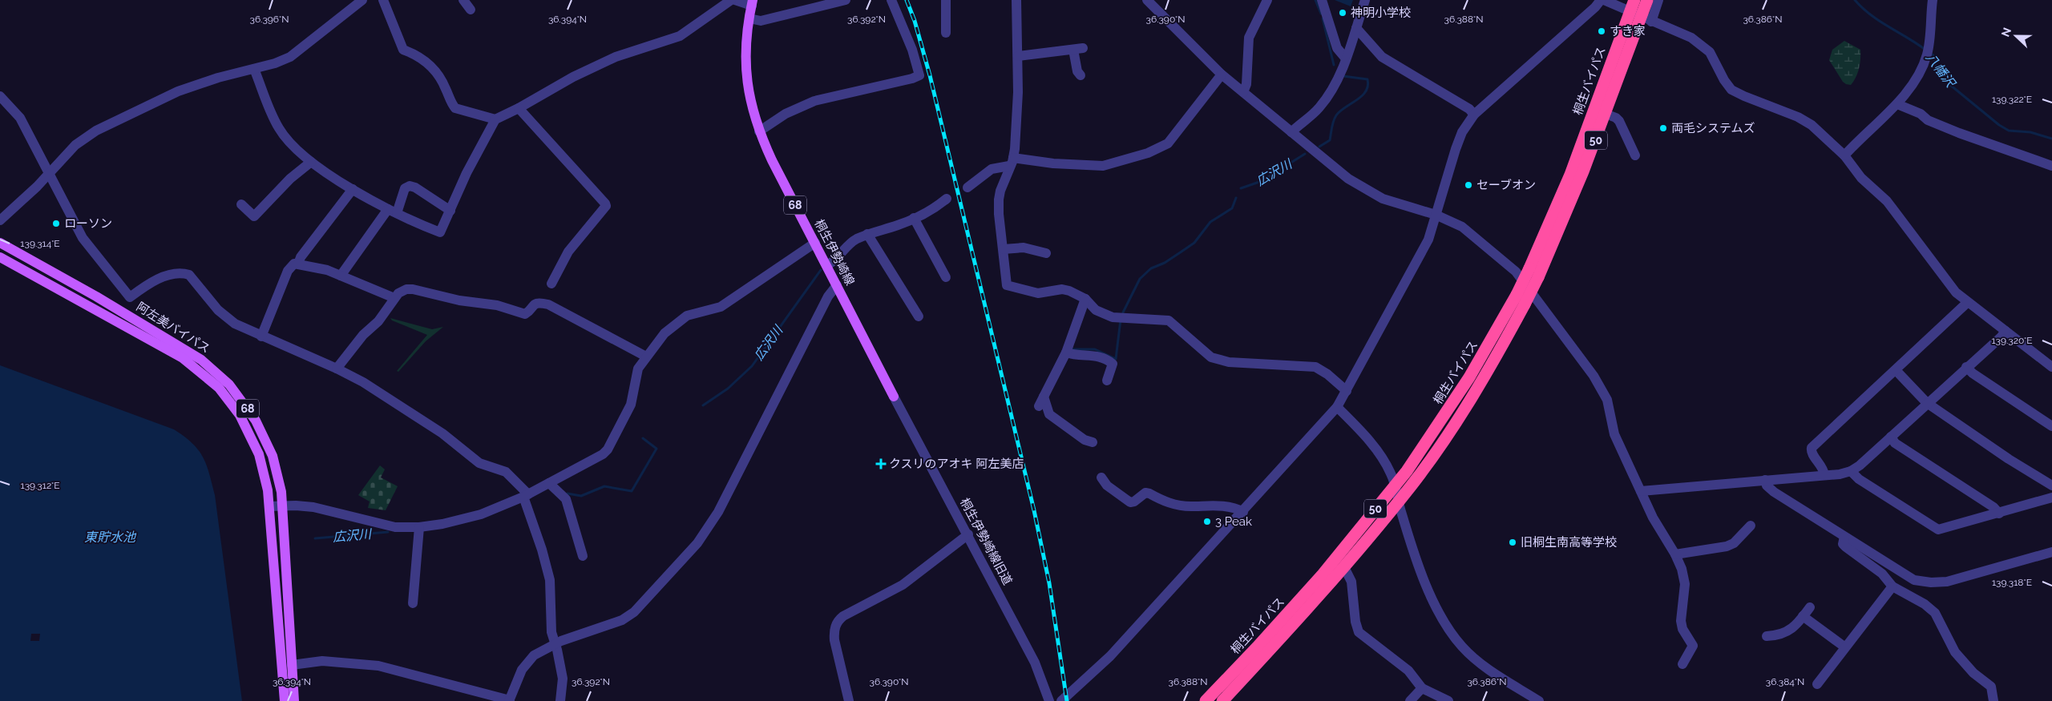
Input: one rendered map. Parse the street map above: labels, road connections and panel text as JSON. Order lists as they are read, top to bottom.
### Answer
{
  "streets": {
    "highway": ["桐生バイパス", "50"],
    "main road": ["68", "桐生伊勢崎線", "阿左美バイパス"],
    "street": ["桐生伊勢崎線旧道"]
  },
  "crossings": [
    ["桐生伊勢崎線", "桐生伊勢崎線旧道"]
  ],
  "water": ["八幡沢", "広沢川", "東貯水池"],
  "places": {
    "other": [
      "神明小学校",
      "すき家",
      "両毛システムズ",
      "セーブオン",
      "ローソン",
      "3 Peak",
      "旧桐生南高等学校"
    ],
    "health": ["クスリのアオキ 阿左美店"]
  },
  "north": "left",
  "coordinates": [
    "36.396°N",
    "36.394°N",
    "36.392°N",
    "36.390°N",
    "36.388°N",
    "36.386°N",
    "139.322°E",
    "139.314°E",
    "139.320°E",
    "139.312°E",
    "139.318°E",
    "36.384°N"
  ]
}
